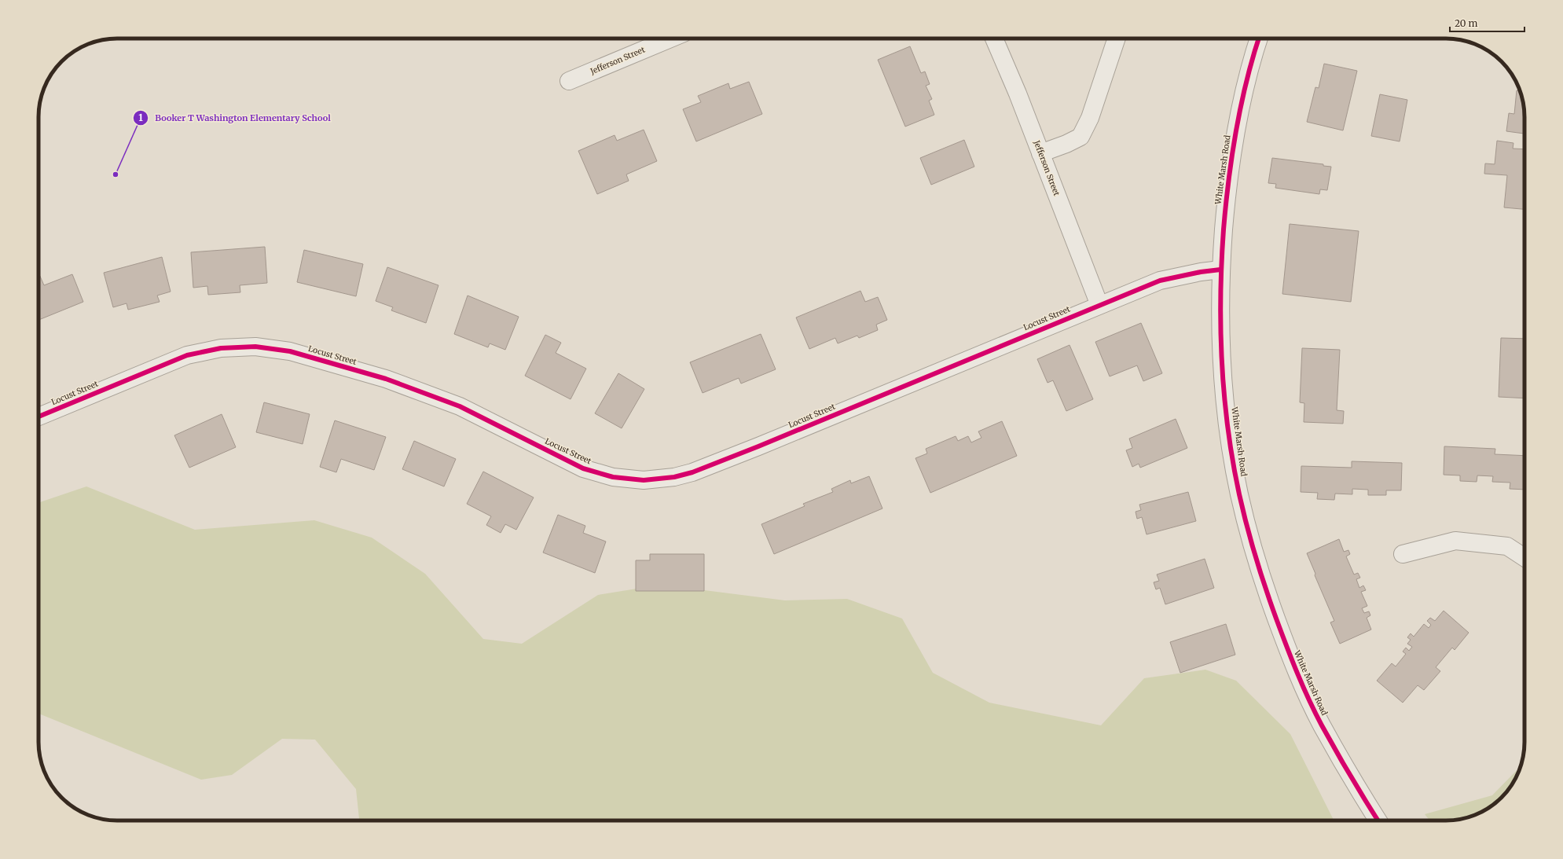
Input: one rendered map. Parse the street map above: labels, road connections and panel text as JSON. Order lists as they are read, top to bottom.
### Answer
{
  "streets": {
    "street": ["Jefferson Street", "White Marsh Road", "Locust Street"]
  },
  "crossings": [
    ["Jefferson Street", "Locust Street"],
    ["White Marsh Road", "Locust Street"]
  ],
  "places": ["Booker T Washington Elementary School"],
  "scale_bar": "20 m"
}
